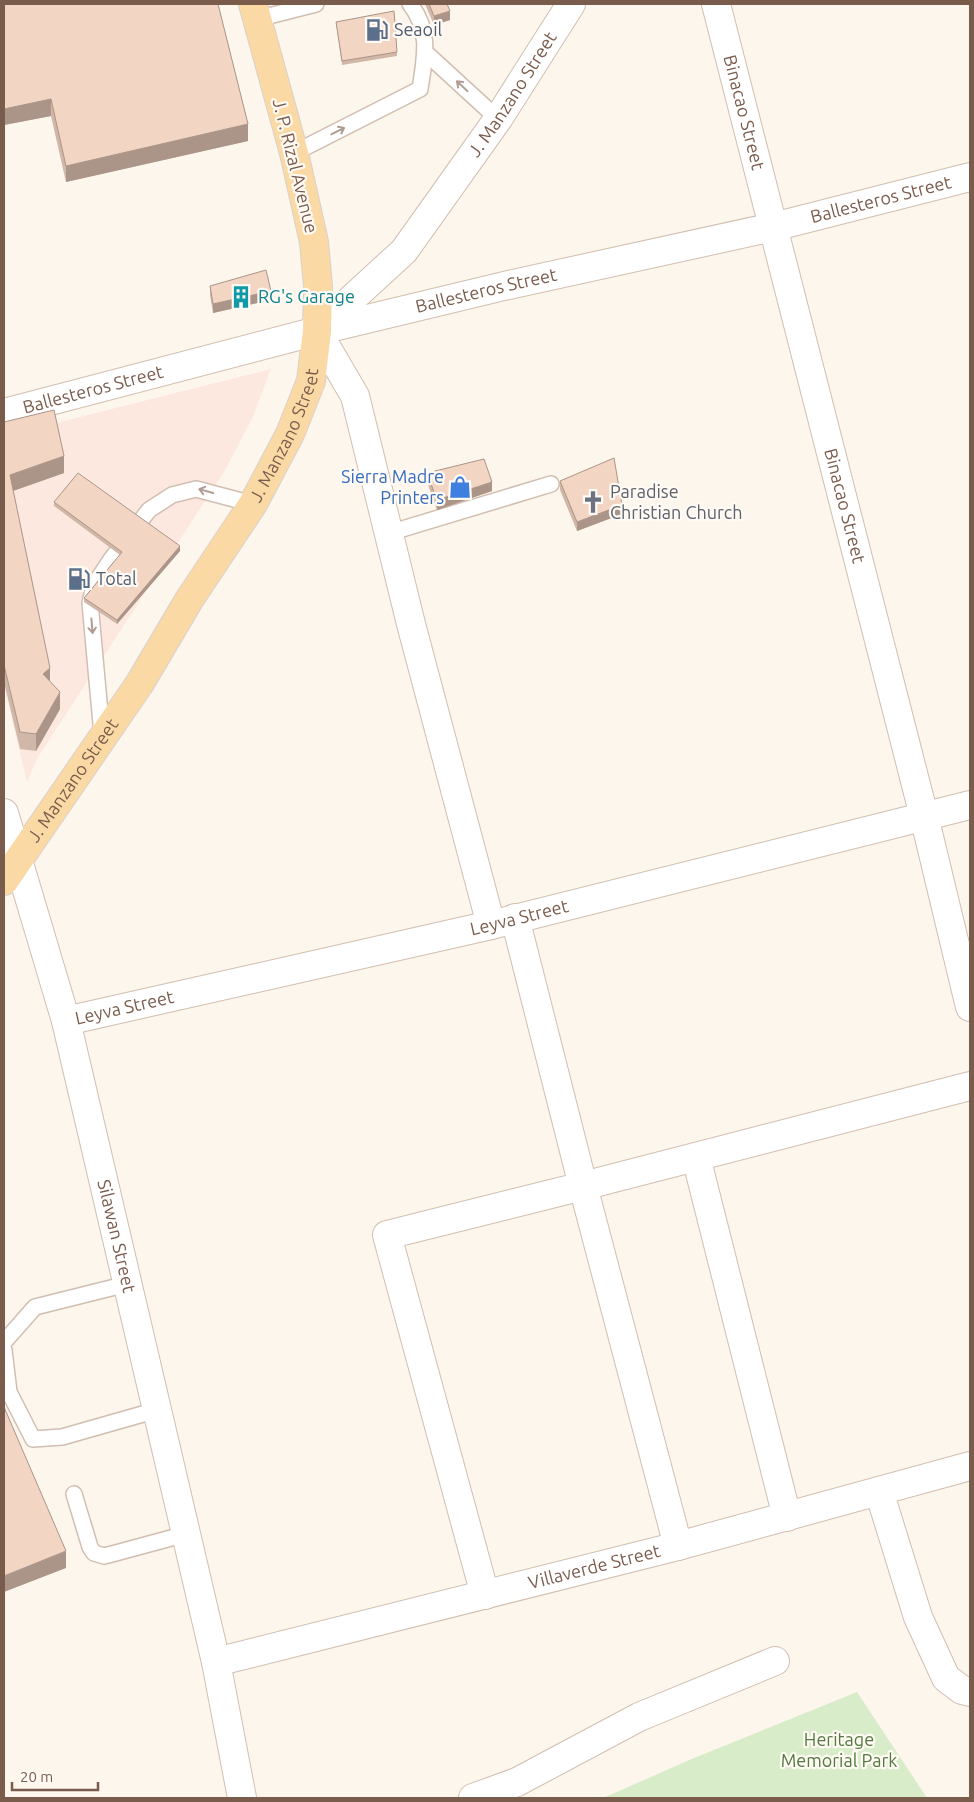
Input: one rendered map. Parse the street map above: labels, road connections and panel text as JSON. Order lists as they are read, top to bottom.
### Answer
{
  "streets": {
    "main road": ["J. Manzano Street", "J. P. Rizal Avenue"],
    "street": [
      "Binacao Street",
      "Ballesteros Street",
      "Leyva Street",
      "Silawan Street",
      "Villaverde Street"
    ]
  },
  "crossings": [
    ["J. Manzano Street", "J. P. Rizal Avenue"],
    ["J. Manzano Street", "Ballesteros Street"],
    ["J. Manzano Street", "Silawan Street"],
    ["Binacao Street", "Ballesteros Street"],
    ["Binacao Street", "Leyva Street"],
    ["J. P. Rizal Avenue", "Ballesteros Street"],
    ["Leyva Street", "Silawan Street"],
    ["Silawan Street", "Villaverde Street"]
  ],
  "parks": ["Heritage Memorial Park"],
  "places": {
    "fuel station": ["Seaoil", "Total"],
    "building": ["RG's Garage"],
    "shop": ["Sierra Madre Printers"],
    "church": ["Paradise Christian Church"]
  },
  "scale_bar": "20 m"
}
